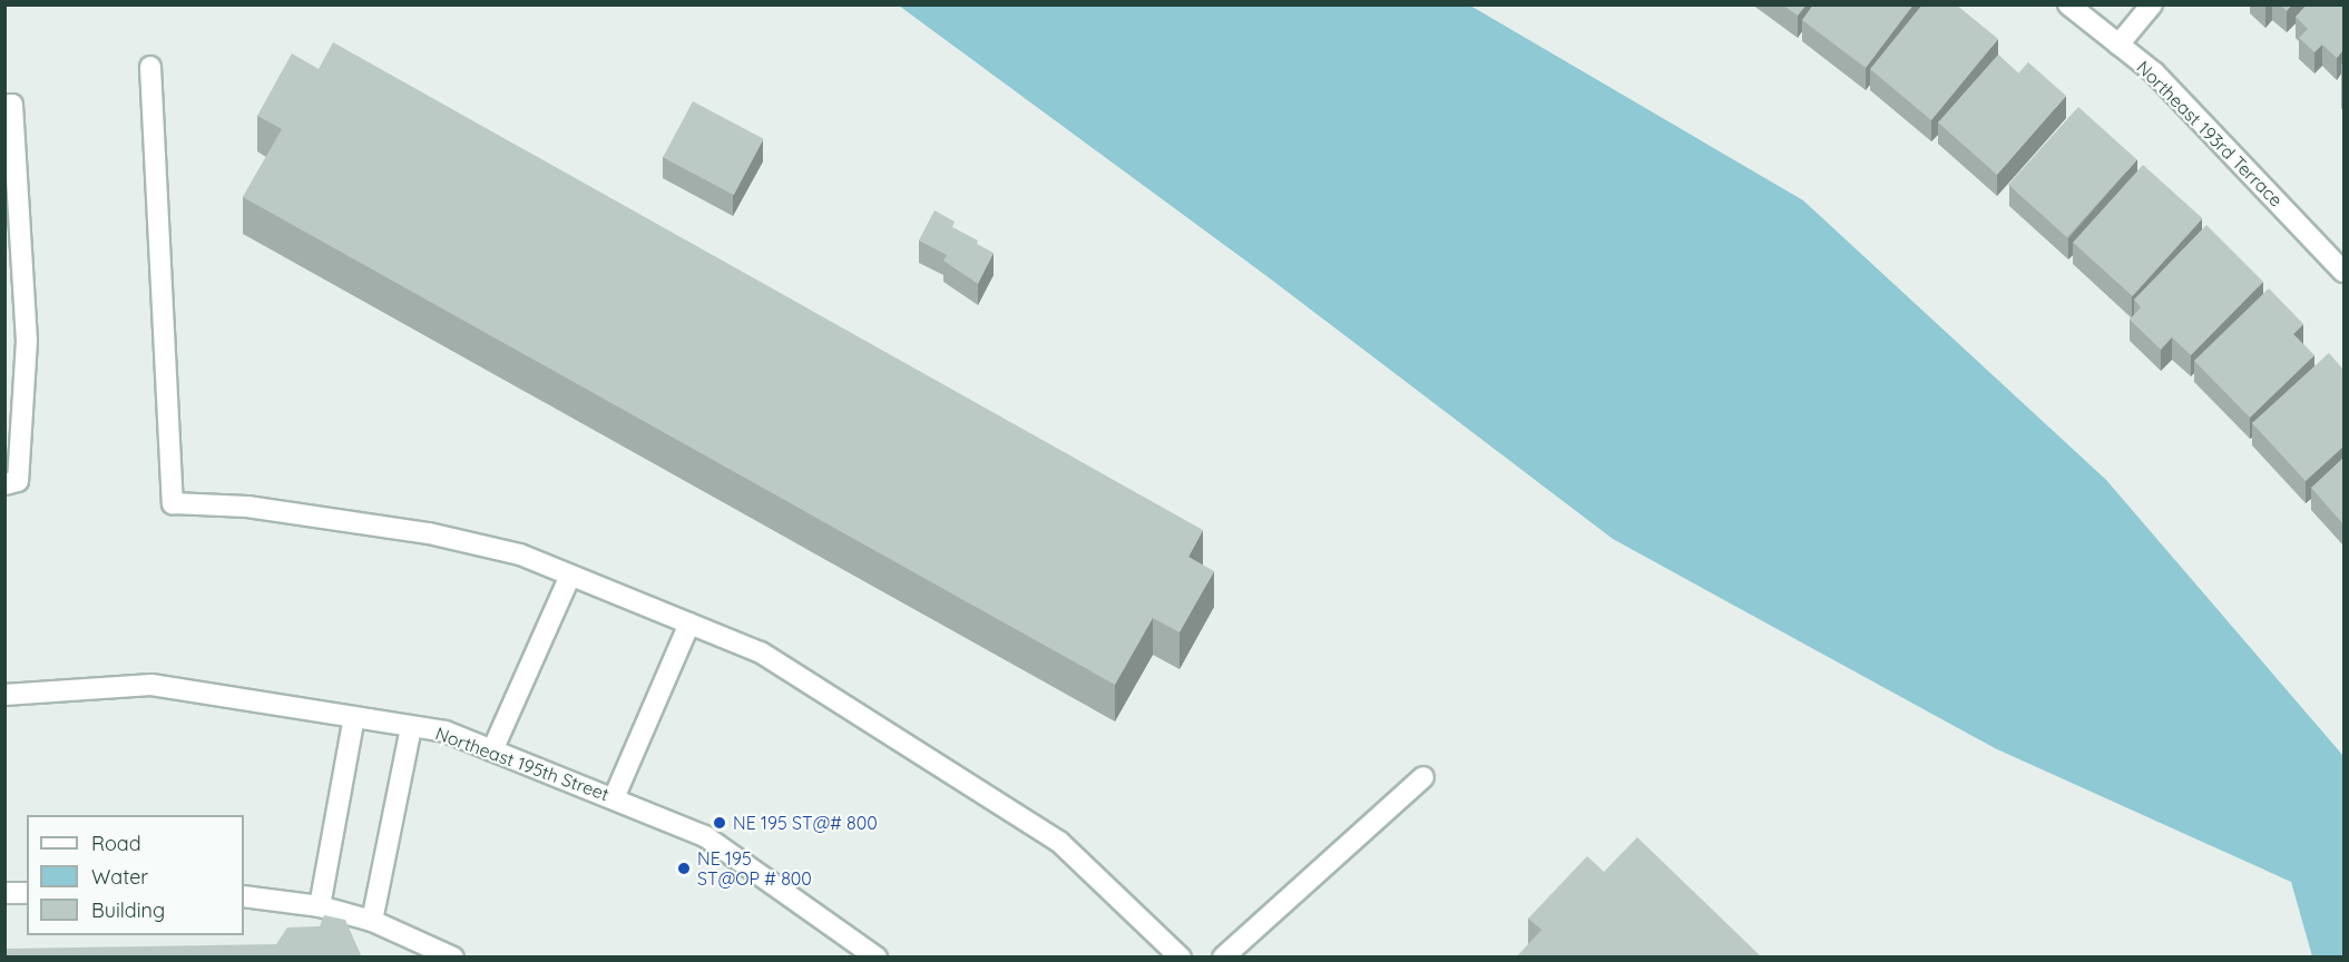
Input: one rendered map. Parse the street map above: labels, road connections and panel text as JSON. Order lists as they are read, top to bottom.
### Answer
{
  "streets": {
    "street": ["Northeast 193rd Terrace", "Northeast 195th Street"]
  },
  "places": ["NE 195 ST@# 800", "NE 195 ST@OP # 800"],
  "legend": ["Road", "Water", "Building"]
}
